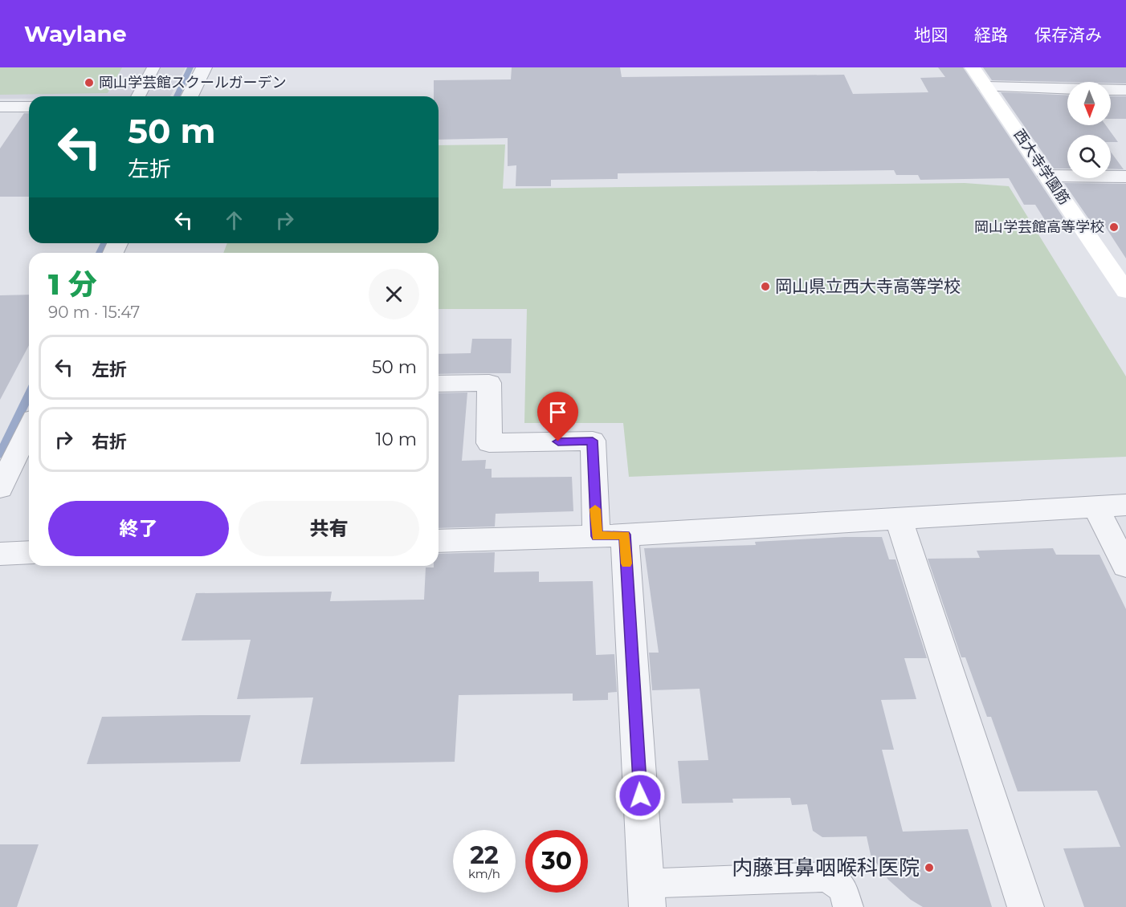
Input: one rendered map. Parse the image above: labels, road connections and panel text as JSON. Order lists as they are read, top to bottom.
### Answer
{
  "streets": {
    "street": ["西大寺学園筋"]
  },
  "places": [
    "岡山学芸館スクールガーデン",
    "岡山学芸館高等学校",
    "岡山県立西大寺高等学校",
    "内藤耳鼻咽喉科医院"
  ],
  "north": "bottom",
  "page": {
    "header": "Waylane",
    "nav": ["地図", "経路", "保存済み"],
    "turn": ["50 m", "左折"],
    "heading": ["1 分", "90 m · 15:47"],
    "list": [
      {
        "name": "左折",
        "value": "50 m"
      },
      {
        "name": "右折",
        "value": "10 m"
      }
    ],
    "buttons": ["終了", "共有"],
    "speed": "22 km/h",
    "limit": "30"
  }
}
